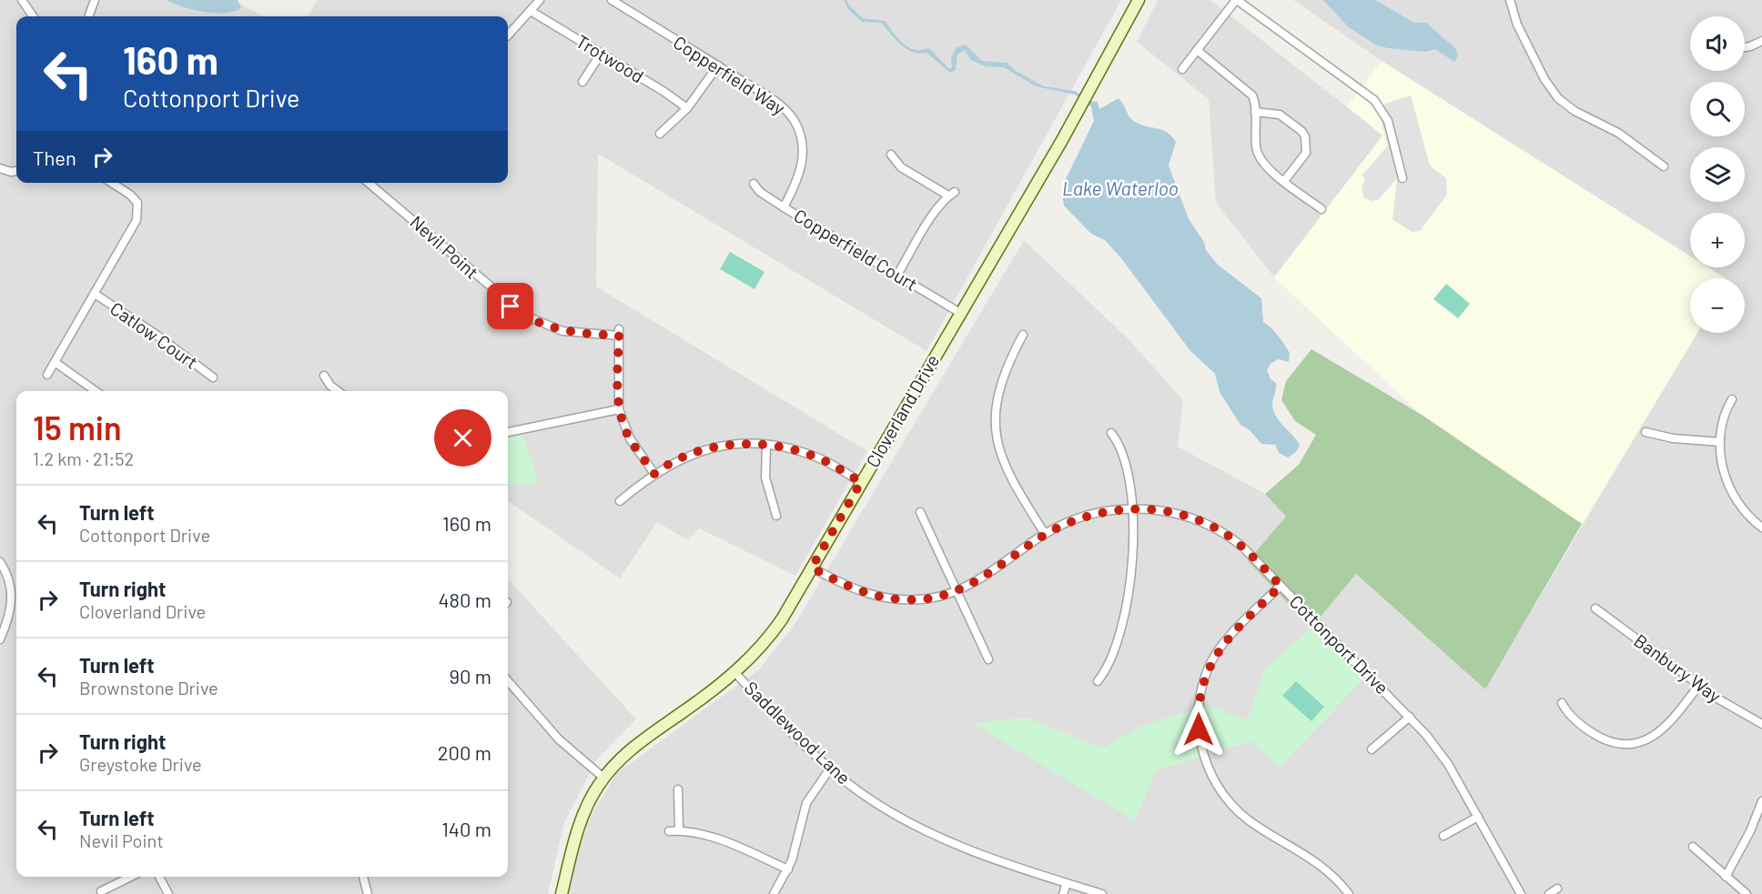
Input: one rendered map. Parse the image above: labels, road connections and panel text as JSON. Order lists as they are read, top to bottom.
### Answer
{
  "streets": {
    "main road": ["Cloverland Drive"],
    "street": [
      "Trotwood",
      "Copperfield Way",
      "Nevil Point",
      "Copperfield Court",
      "Catlow Court",
      "Cottonport Drive",
      "Banbury Way",
      "Saddlewood Lane"
    ]
  },
  "crossings": [
    ["Copperfield Way", "Copperfield Court"],
    ["Copperfield Court", "Cloverland Drive"],
    ["Cloverland Drive", "Cottonport Drive"],
    ["Cloverland Drive", "Saddlewood Lane"]
  ],
  "water": ["Lake Waterloo"],
  "page": {
    "map_buttons": ["+", "−"],
    "turn": ["160 m", "Cottonport Drive"],
    "then": "Then",
    "heading": ["15 min", "1.2 km · 21:52"],
    "list": [
      {
        "name": "Turn left",
        "note": "Cottonport Drive",
        "value": "160 m"
      },
      {
        "name": "Turn right",
        "note": "Cloverland Drive",
        "value": "480 m"
      },
      {
        "name": "Turn left",
        "note": "Brownstone Drive",
        "value": "90 m"
      },
      {
        "name": "Turn right",
        "note": "Greystoke Drive",
        "value": "200 m"
      },
      {
        "name": "Turn left",
        "note": "Nevil Point",
        "value": "140 m"
      }
    ]
  }
}
